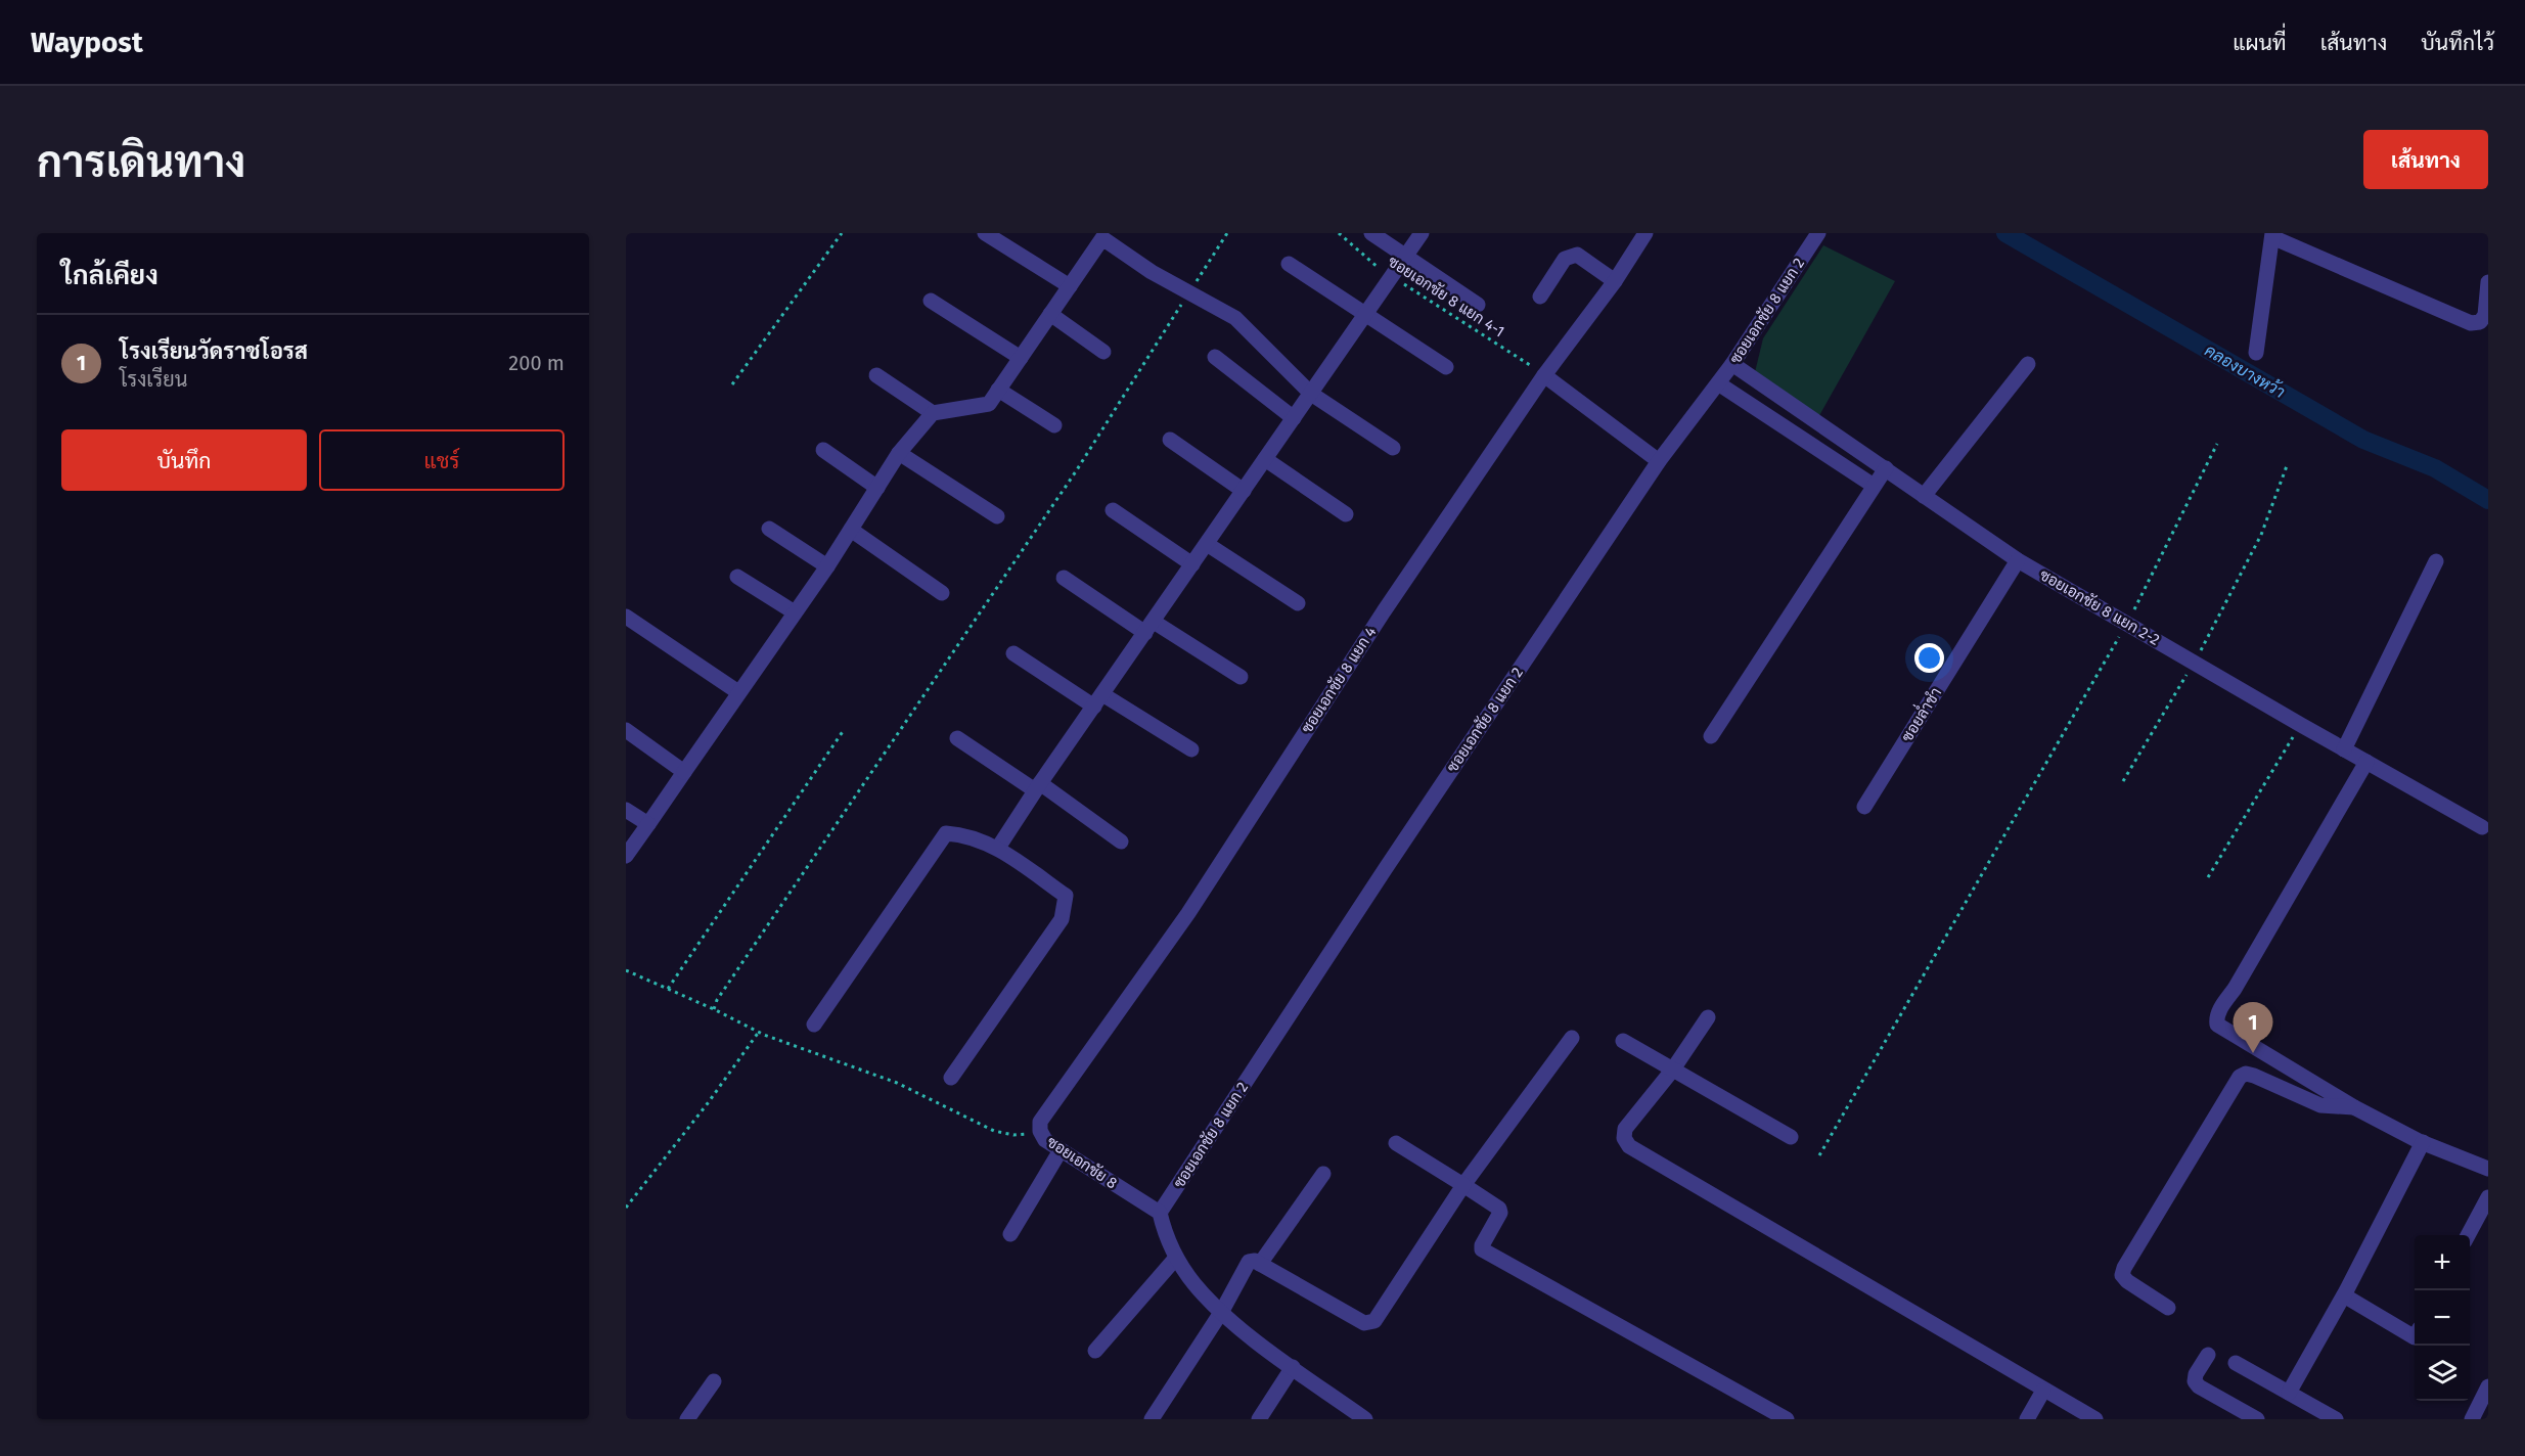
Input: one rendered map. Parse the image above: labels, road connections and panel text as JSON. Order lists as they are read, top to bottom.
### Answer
{
  "streets": {
    "street": [
      "ซอยเอกชัย 8 แยก 2",
      "ซอยเอกชัย 8 แยก 2-2",
      "ซอยเอกชัย 8 แยก 4",
      "ซอยล่ำชำ",
      "ซอยเอกชัย 8"
    ],
    "path": ["ซอยเอกชัย 8 แยก 4-1"]
  },
  "crossings": [
    ["ซอยเอกชัย 8 แยก 4-1", "ซอยเอกชัย 8 แยก 4"],
    ["ซอยเอกชัย 8 แยก 2", "ซอยเอกชัย 8 แยก 2-2"],
    ["ซอยเอกชัย 8 แยก 2", "ซอยเอกชัย 8"],
    ["ซอยเอกชัย 8 แยก 2-2", "ซอยล่ำชำ"],
    ["ซอยเอกชัย 8 แยก 4", "ซอยเอกชัย 8"]
  ],
  "water": ["คลองบางหว้า"],
  "page": {
    "header": "Waypost",
    "nav": ["แผนที่", "เส้นทาง", "บันทึกไว้"],
    "buttons": [
      "เส้นทาง",
      ["บันทึก", "แชร์"]
    ],
    "title": "การเดินทาง",
    "heading": "ใกล้เคียง",
    "list": [
      {
        "mark": "1",
        "name": "โรงเรียนวัดราชโอรส",
        "note": "โรงเรียน",
        "value": "200 m"
      }
    ],
    "pins": "1",
    "map_buttons": ["+", "−"]
  }
}
